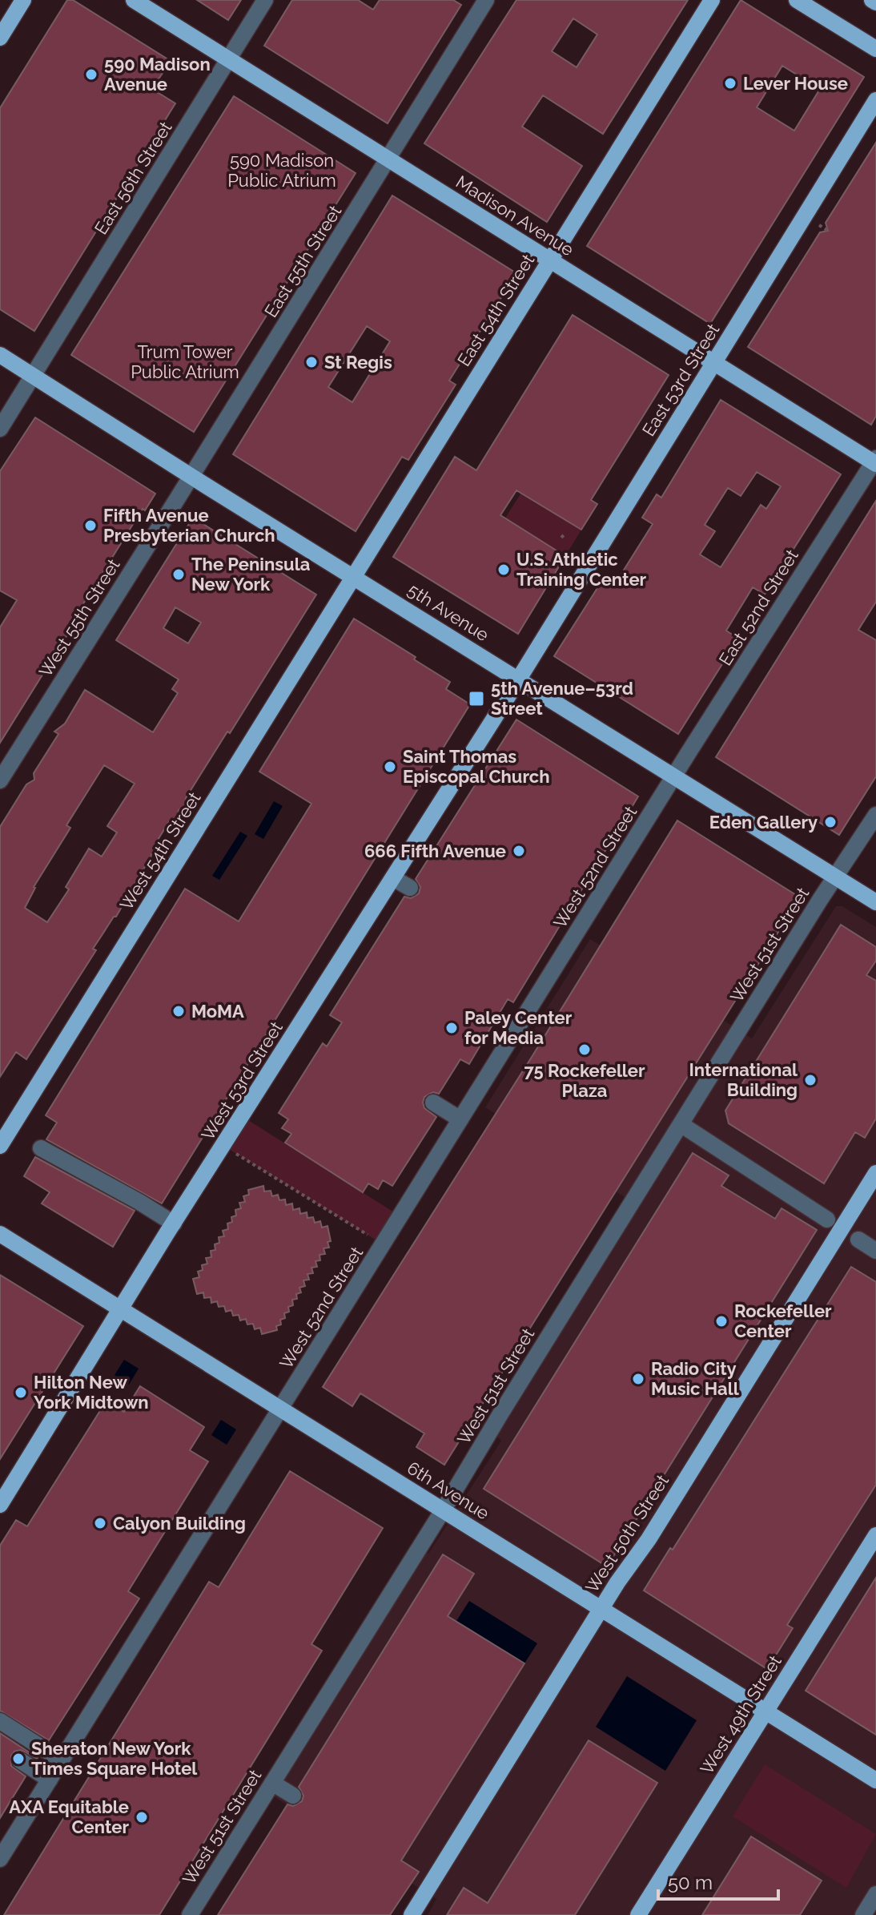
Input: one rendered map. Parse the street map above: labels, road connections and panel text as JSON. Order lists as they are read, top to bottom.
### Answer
{
  "streets": {
    "main road": [
      "Madison Avenue",
      "East 54th Street",
      "East 53rd Street",
      "5th Avenue",
      "West 54th Street",
      "West 53rd Street",
      "6th Avenue",
      "West 50th Street",
      "West 49th Street"
    ],
    "street": [
      "East 56th Street",
      "East 55th Street",
      "East 52nd Street",
      "West 55th Street",
      "West 52nd Street",
      "West 51st Street"
    ]
  },
  "crossings": [
    ["East 56th Street", "Madison Avenue"],
    ["East 56th Street", "5th Avenue"],
    ["Madison Avenue", "East 55th Street"],
    ["Madison Avenue", "East 54th Street"],
    ["Madison Avenue", "East 53rd Street"],
    ["Madison Avenue", "East 52nd Street"],
    ["East 55th Street", "5th Avenue"],
    ["East 55th Street", "West 55th Street"],
    ["East 54th Street", "5th Avenue"],
    ["East 54th Street", "West 54th Street"],
    ["East 53rd Street", "5th Avenue"],
    ["East 53rd Street", "West 53rd Street"],
    ["East 52nd Street", "5th Avenue"],
    ["East 52nd Street", "West 52nd Street"],
    ["5th Avenue", "West 55th Street"],
    ["5th Avenue", "West 54th Street"],
    ["5th Avenue", "West 52nd Street"],
    ["5th Avenue", "West 51st Street"],
    ["5th Avenue", "West 53rd Street"],
    ["West 52nd Street", "6th Avenue"],
    ["West 51st Street", "6th Avenue"],
    ["West 53rd Street", "6th Avenue"],
    ["6th Avenue", "West 50th Street"],
    ["6th Avenue", "West 49th Street"]
  ],
  "parks": ["590 Madison Public Atrium", "Trum Tower Public Atrium"],
  "places": {
    "other": [
      "590 Madison Avenue",
      "Lever House",
      "St Regis",
      "Fifth Avenue Presbyterian Church",
      "U.S. Athletic Training Center",
      "The Peninsula New York",
      "Saint Thomas Episcopal Church",
      "Eden Gallery",
      "666 Fifth Avenue",
      "MoMA",
      "Paley Center for Media",
      "75 Rockefeller Plaza",
      "International Building",
      "Rockefeller Center",
      "Radio City Music Hall",
      "Hilton New York Midtown",
      "Calyon Building",
      "Sheraton New York Times Square Hotel",
      "AXA Equitable Center"
    ],
    "transit": ["5th Avenue–53rd Street"]
  },
  "scale_bar": "50 m"
}
